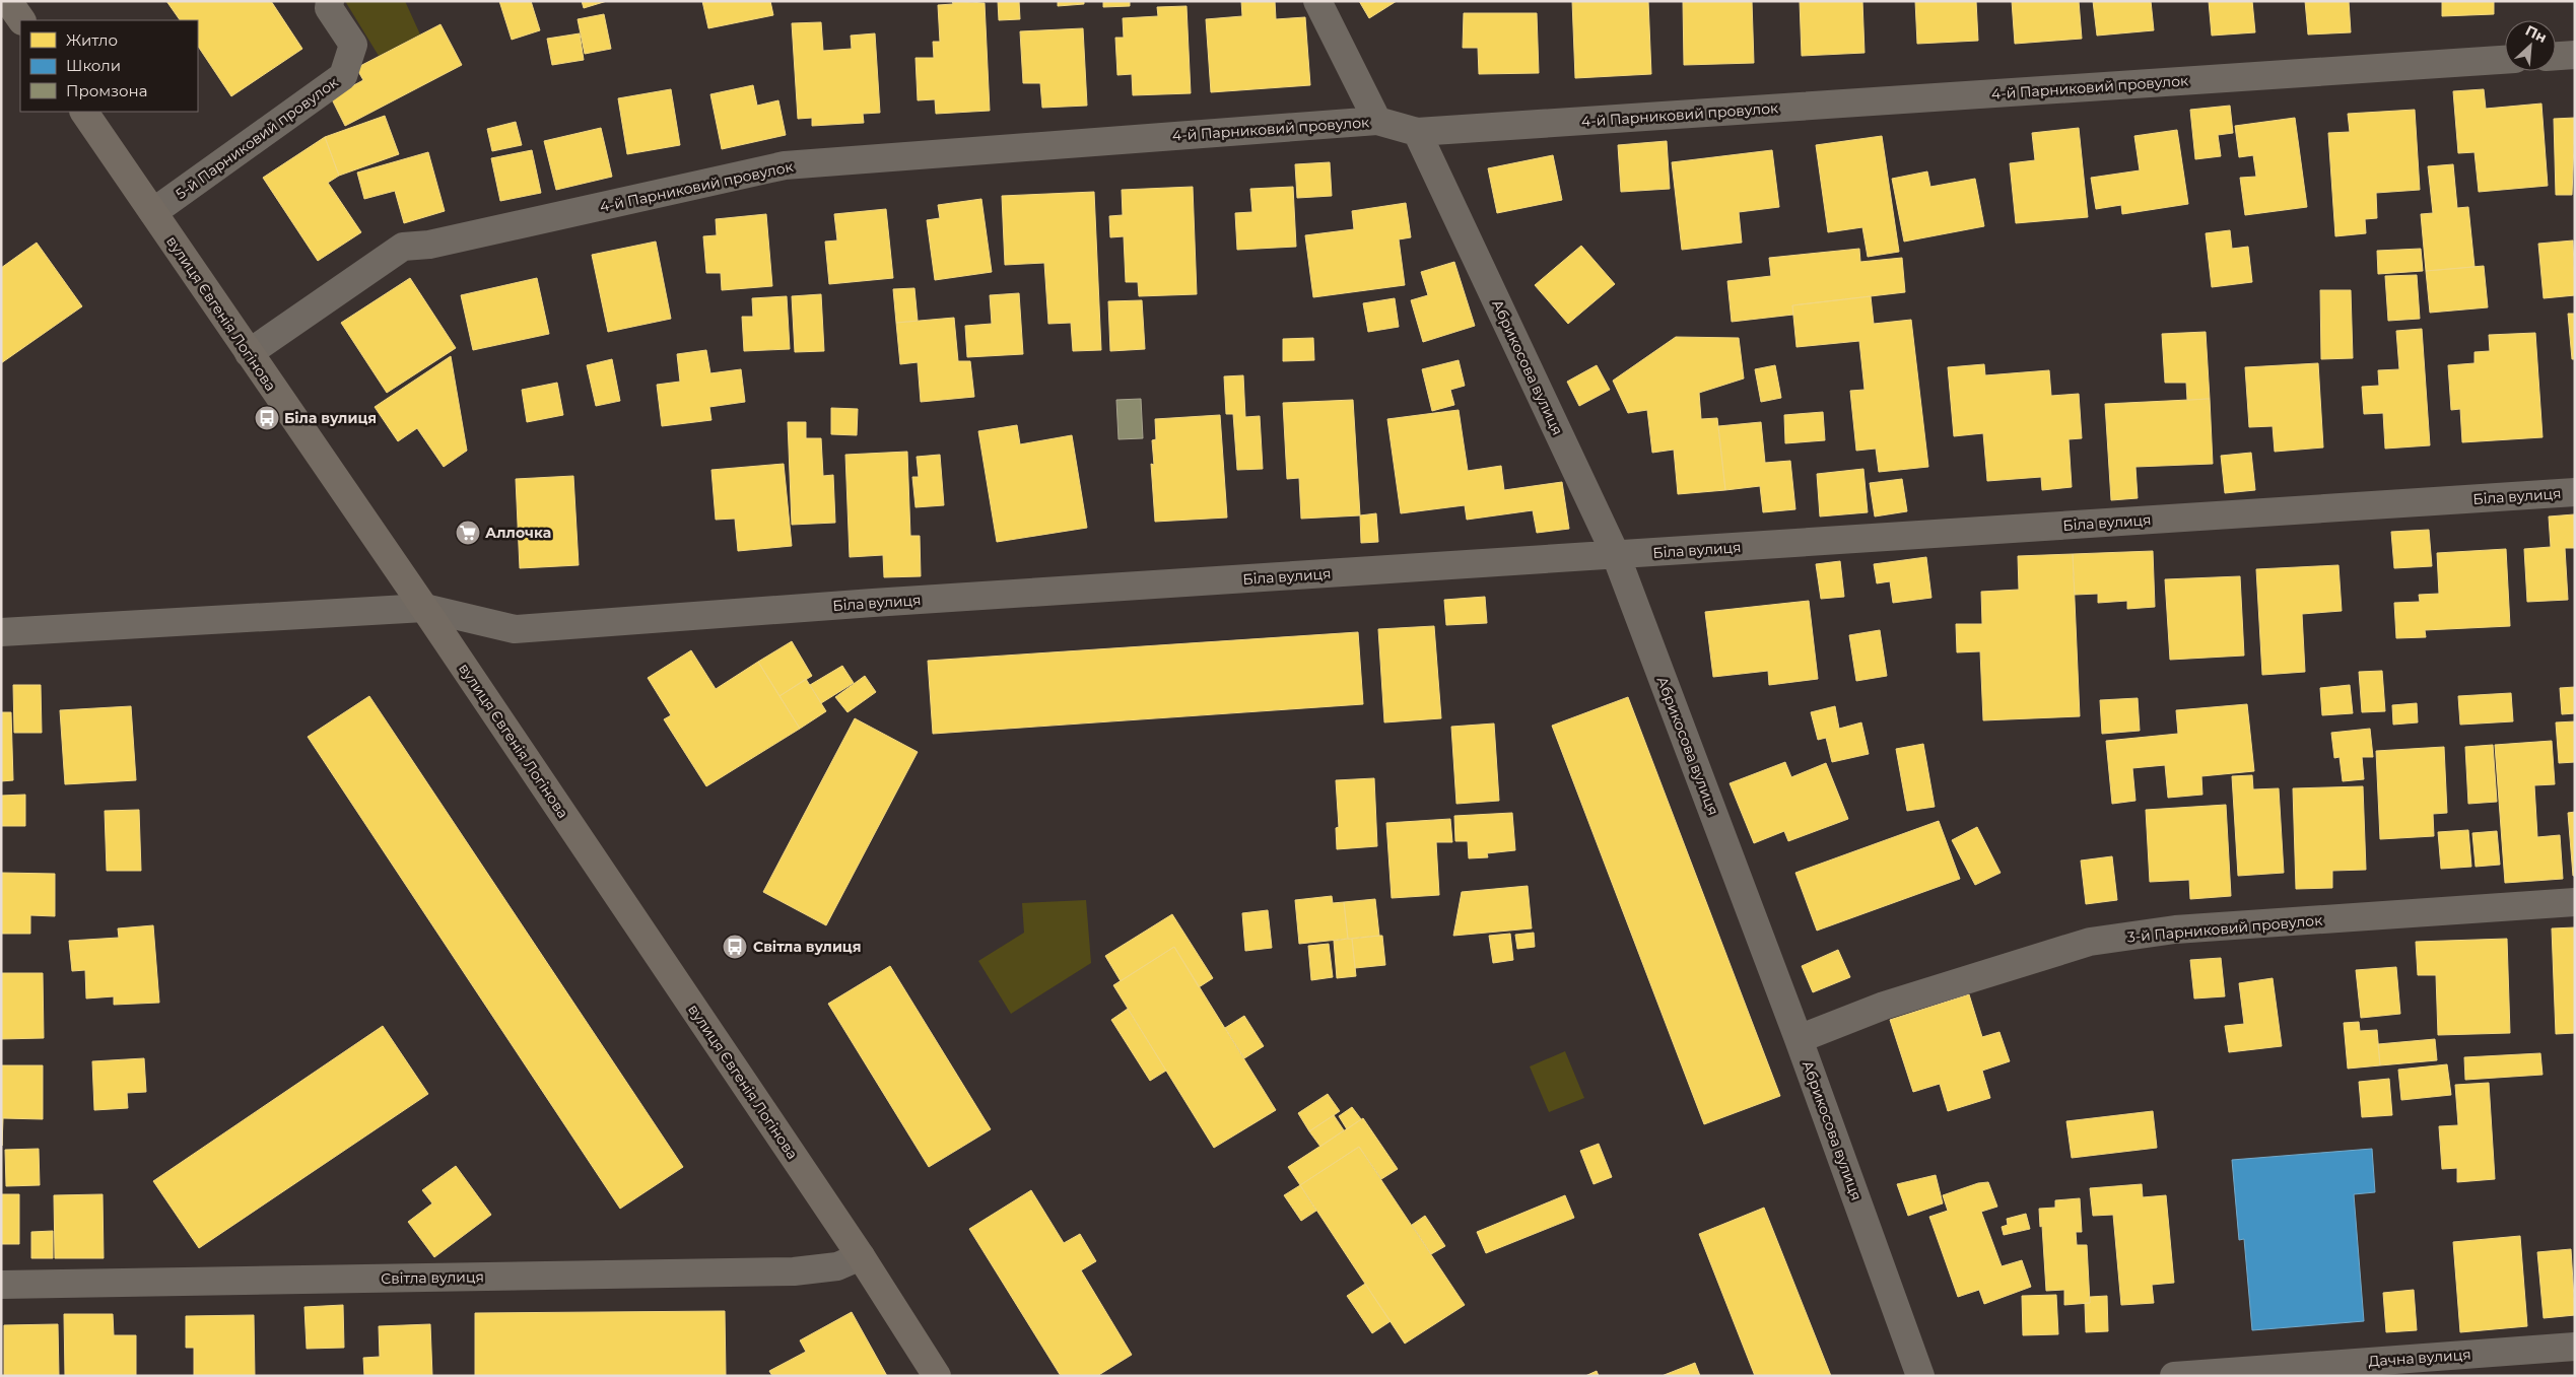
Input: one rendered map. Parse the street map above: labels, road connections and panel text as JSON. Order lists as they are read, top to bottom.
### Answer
{
  "streets": {
    "street": [
      "4-й Парниковий провулок",
      "5-й Парниковий провулок",
      "вулиця Євгенія Логінова",
      "Абрикосова вулиця",
      "Біла вулиця",
      "3-й Парниковий провулок",
      "Світла вулиця",
      "Дачна вулиця"
    ]
  },
  "crossings": [
    ["4-й Парниковий провулок", "вулиця Євгенія Логінова"],
    ["4-й Парниковий провулок", "Абрикосова вулиця"],
    ["5-й Парниковий провулок", "вулиця Євгенія Логінова"],
    ["вулиця Євгенія Логінова", "Біла вулиця"],
    ["вулиця Євгенія Логінова", "Світла вулиця"],
    ["Абрикосова вулиця", "Біла вулиця"],
    ["Абрикосова вулиця", "3-й Парниковий провулок"]
  ],
  "places": {
    "bus stop": ["Біла вулиця", "Світла вулиця"],
    "supermarket": ["Аллочка"]
  },
  "legend": ["Житло", "Школи", "Промзона"],
  "north": "top right"
}
